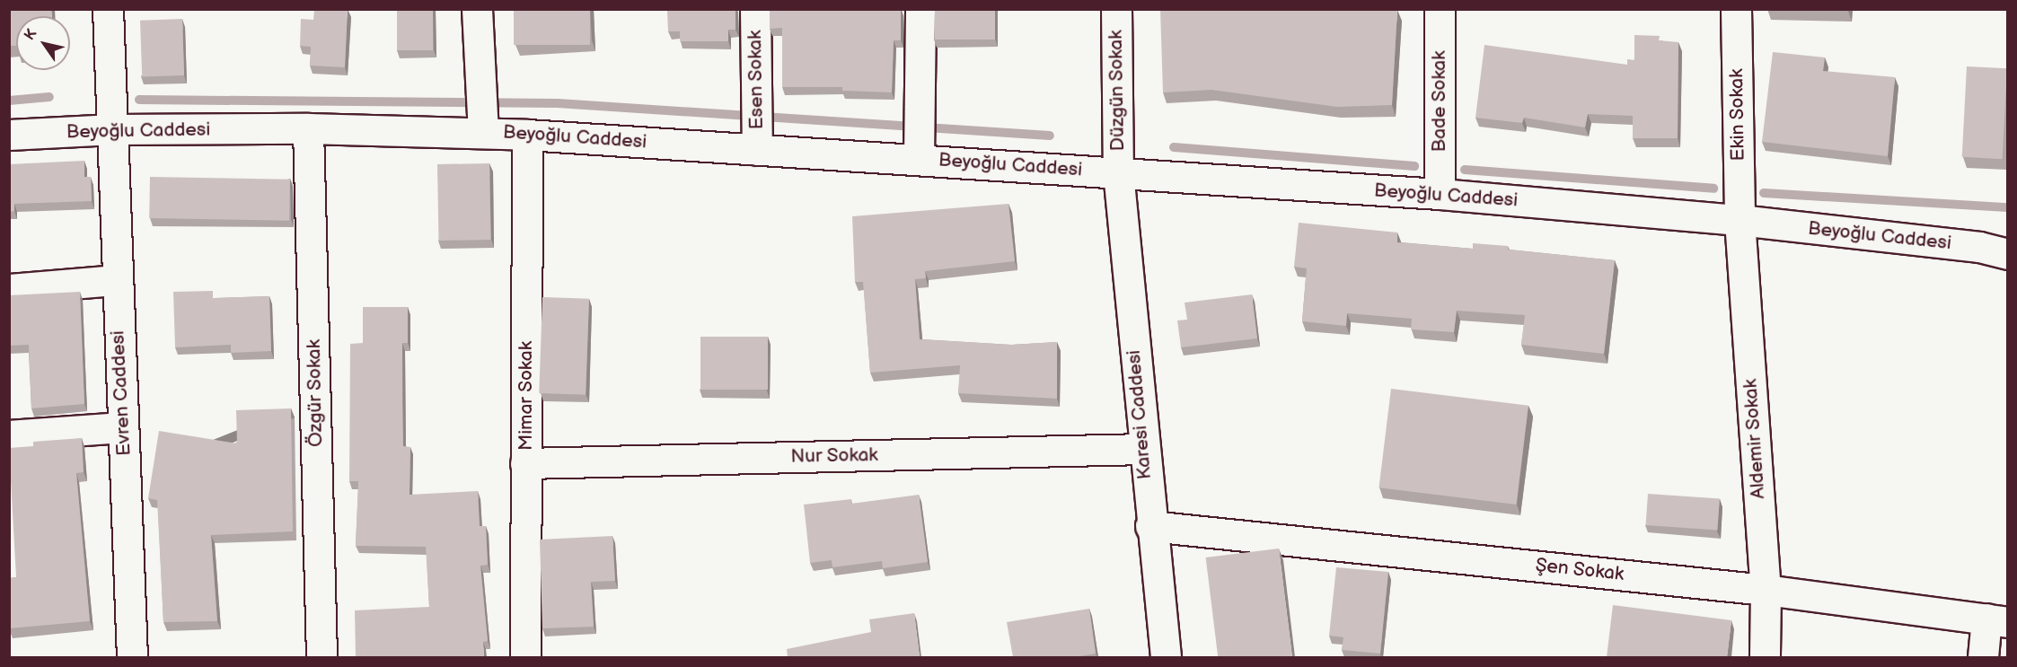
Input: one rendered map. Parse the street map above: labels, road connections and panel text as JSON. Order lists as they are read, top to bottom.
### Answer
{
  "streets": {
    "street": [
      "Esen Sokak",
      "Düzgün Sokak",
      "Bade Sokak",
      "Ekin Sokak",
      "Beyoğlu Caddesi",
      "Evren Caddesi",
      "Özgür Sokak",
      "Mimar Sokak",
      "Karesi Caddesi",
      "Aldemir Sokak",
      "Nur Sokak",
      "Şen Sokak"
    ]
  },
  "crossings": [
    ["Esen Sokak", "Beyoğlu Caddesi"],
    ["Düzgün Sokak", "Beyoğlu Caddesi"],
    ["Düzgün Sokak", "Karesi Caddesi"],
    ["Bade Sokak", "Beyoğlu Caddesi"],
    ["Ekin Sokak", "Beyoğlu Caddesi"],
    ["Ekin Sokak", "Aldemir Sokak"],
    ["Beyoğlu Caddesi", "Evren Caddesi"],
    ["Beyoğlu Caddesi", "Özgür Sokak"],
    ["Beyoğlu Caddesi", "Mimar Sokak"],
    ["Beyoğlu Caddesi", "Karesi Caddesi"],
    ["Beyoğlu Caddesi", "Aldemir Sokak"],
    ["Mimar Sokak", "Nur Sokak"],
    ["Karesi Caddesi", "Nur Sokak"],
    ["Karesi Caddesi", "Şen Sokak"],
    ["Aldemir Sokak", "Şen Sokak"]
  ],
  "north": "top left"
}
